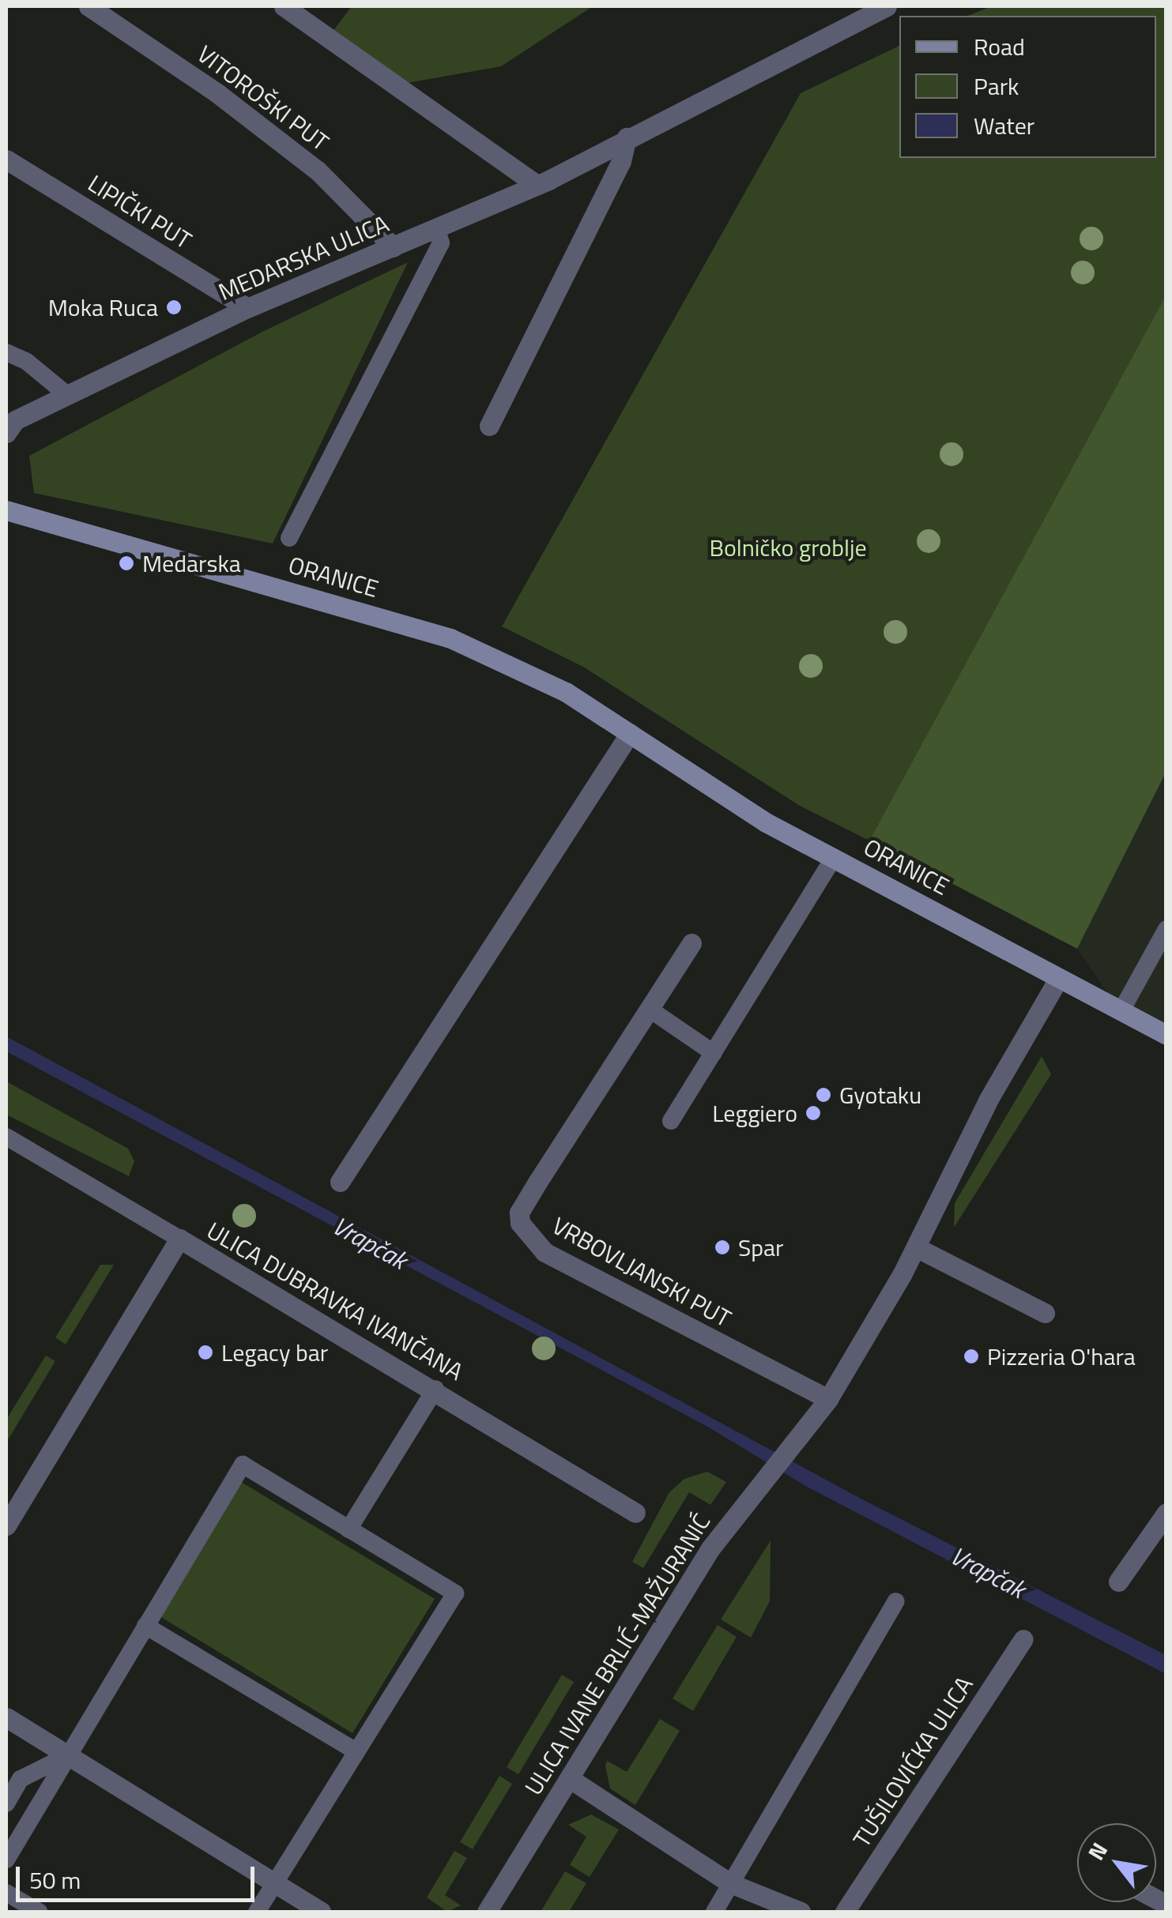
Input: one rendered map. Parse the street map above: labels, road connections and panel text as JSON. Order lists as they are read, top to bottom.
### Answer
{
  "streets": {
    "main road": ["ORANICE"],
    "street": [
      "VITOROŠKI PUT",
      "LIPIČKI PUT",
      "MEDARSKA ULICA",
      "VRBOVLJANSKI PUT",
      "ULICA DUBRAVKA IVANČANA",
      "ULICA IVANE BRLIĆ-MAŽURANIĆ",
      "TUŠILOVIĆKA ULICA"
    ]
  },
  "crossings": [
    ["VITOROŠKI PUT", "MEDARSKA ULICA"],
    ["LIPIČKI PUT", "MEDARSKA ULICA"],
    ["ORANICE", "ULICA IVANE BRLIĆ-MAŽURANIĆ"],
    ["VRBOVLJANSKI PUT", "ULICA IVANE BRLIĆ-MAŽURANIĆ"]
  ],
  "water": ["Vrapčak"],
  "parks": ["Bolničko groblje"],
  "places": [
    "Moka Ruca",
    "Medarska",
    "Gyotaku",
    "Leggiero",
    "Spar",
    "Legacy bar",
    "Pizzeria O'hara"
  ],
  "legend": ["Road", "Park", "Water"],
  "scale_bar": "50 m",
  "north": "top left"
}
